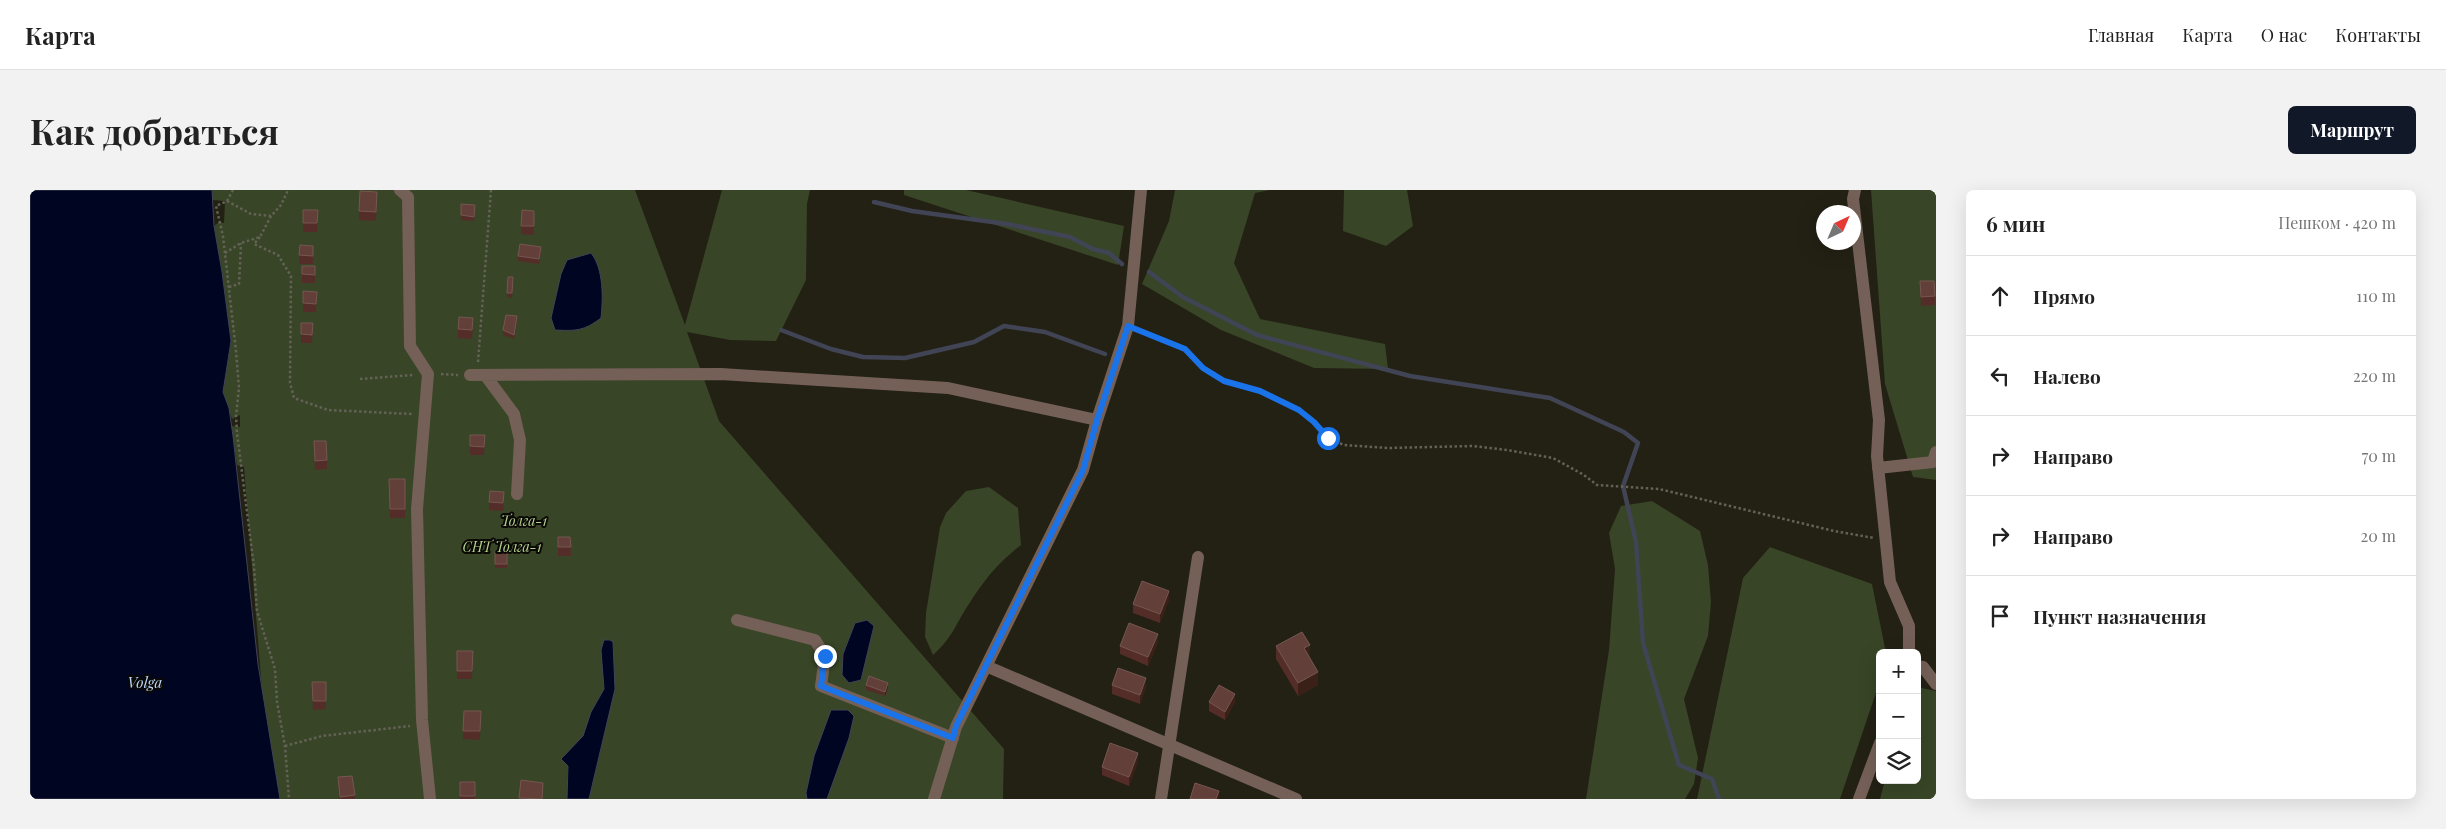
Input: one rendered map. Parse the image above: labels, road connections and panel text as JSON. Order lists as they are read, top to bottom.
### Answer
{
  "water": ["Volga"],
  "parks": ["Толга-1", "СНТ Толга-1"],
  "north": "top right",
  "page": {
    "header": "Карта",
    "nav": [
      "Главная",
      "Карта",
      "О нас",
      "Контакты"
    ],
    "buttons": "Маршрут",
    "title": "Как добраться",
    "heading": ["6 мин", "Пешком · 420 m"],
    "list": [
      ["Прямо", "110 m"],
      ["Налево", "220 m"],
      ["Направо", "70 m"],
      ["Направо", "20 m"],
      "Пункт назначения"
    ],
    "map_buttons": ["+", "−"]
  }
}
